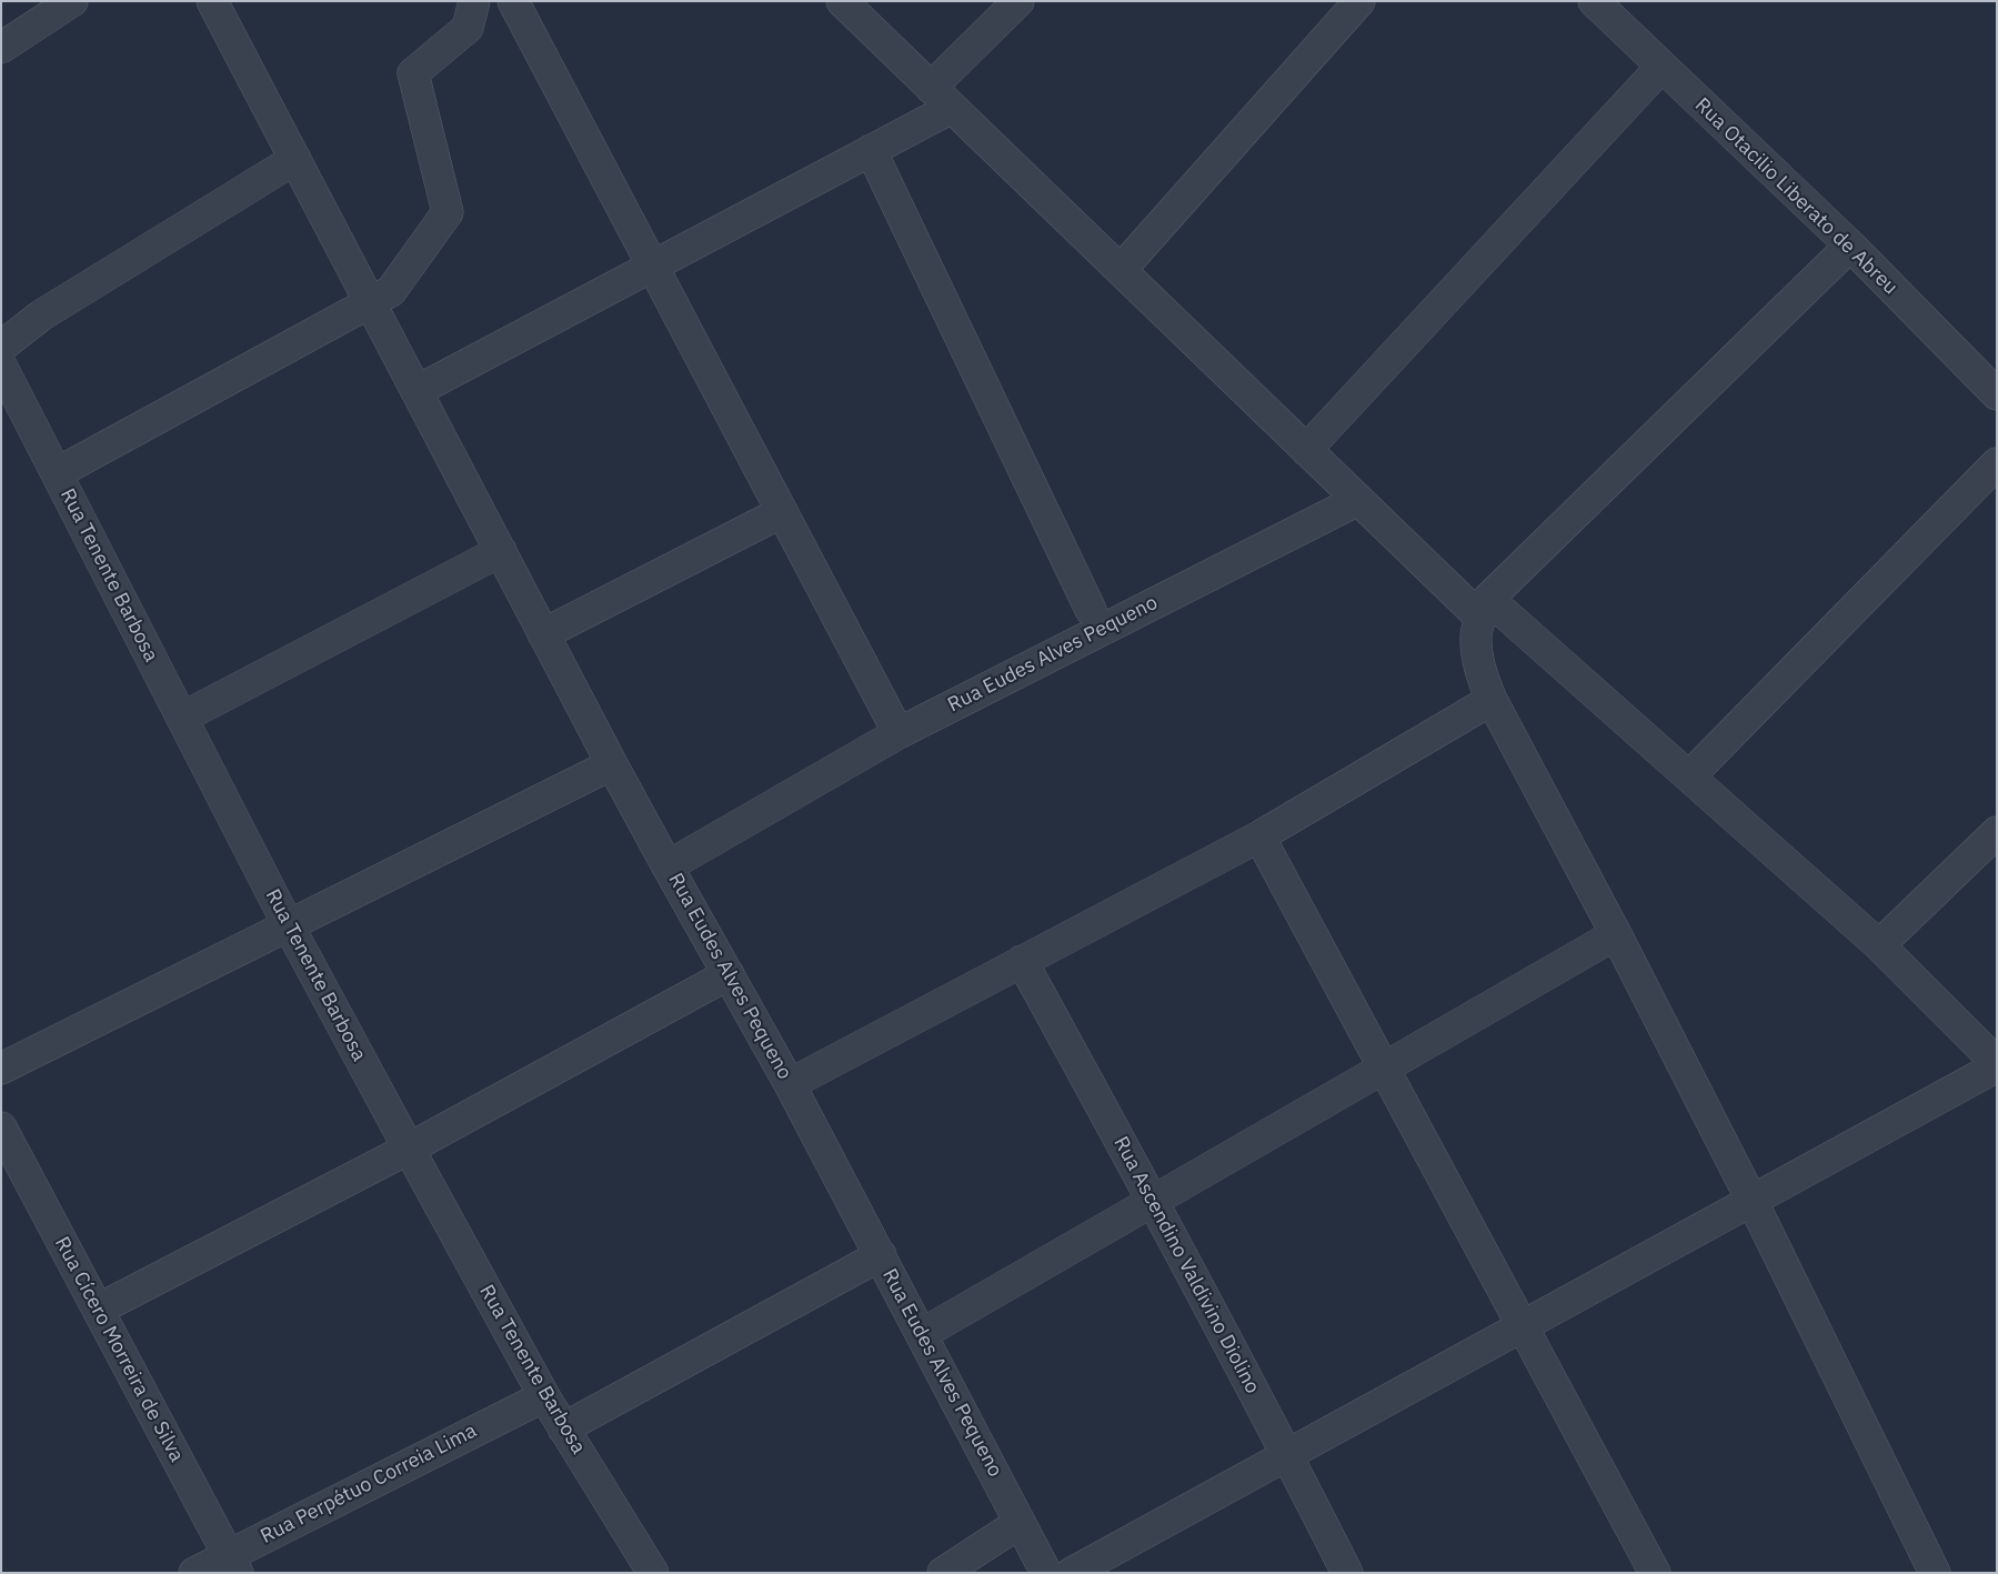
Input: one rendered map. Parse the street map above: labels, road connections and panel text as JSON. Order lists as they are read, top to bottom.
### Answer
{
  "streets": {
    "street": [
      "Rua Otacilio Liberato de Abreu",
      "Rua Tenente Barbosa",
      "Rua Eudes Alves Pequeno",
      "Rua Ascendino Valdivino Diolino",
      "Rua Cícero Morreira de Silva",
      "Rua Perpétuo Correia Lima"
    ]
  },
  "crossings": [
    ["Rua Tenente Barbosa", "Rua Perpétuo Correia Lima"],
    ["Rua Cícero Morreira de Silva", "Rua Perpétuo Correia Lima"]
  ]
}
